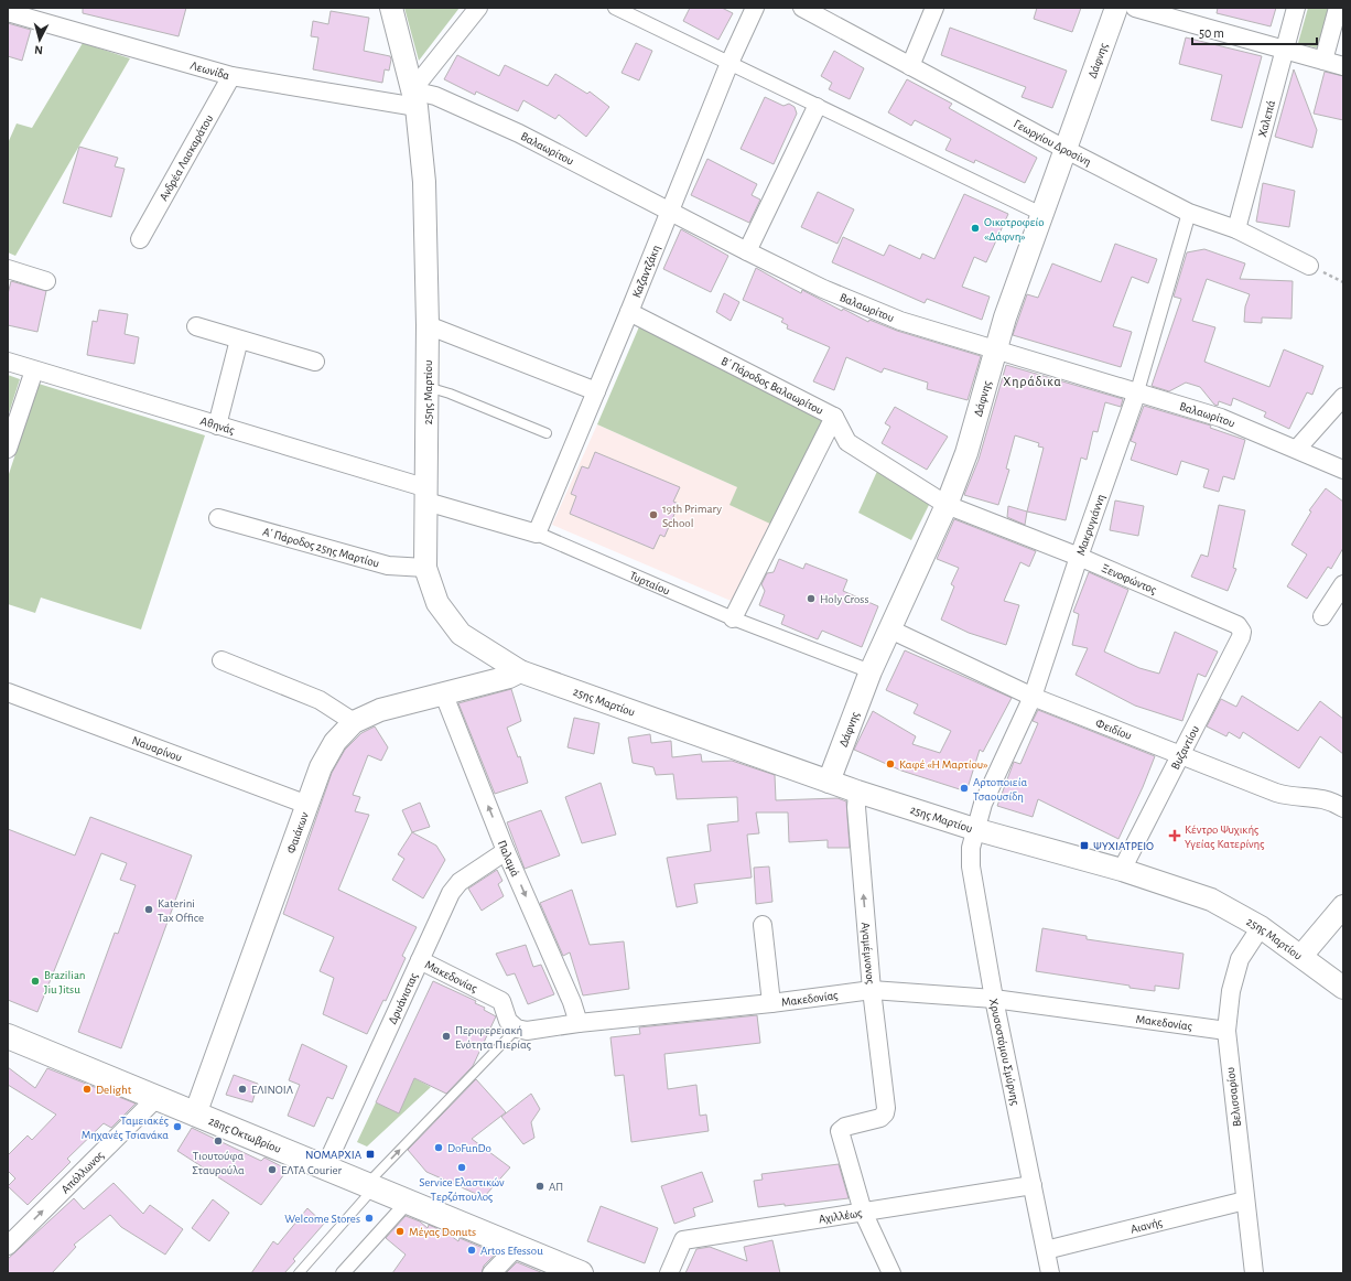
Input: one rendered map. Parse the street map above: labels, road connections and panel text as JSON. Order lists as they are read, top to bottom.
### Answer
{
  "streets": {
    "main road": ["28ης Οκτωβρίου"],
    "street": [
      "Δάφνης",
      "Λεωνίδα",
      "Χαλεπά",
      "Γεωργίου Δροσίνη",
      "Βαλαωρίτου",
      "Ανδρέα Λασκαράτου",
      "Καζαντζάκη",
      "Β΄ Πάροδος Βαλαωρίτου",
      "25ης Μαρτίου",
      "Αθηνάς",
      "Μακρυγιάννη",
      "Α΄ Πάροδος 25ης Μαρτίου",
      "Ξενοφώντος",
      "Τυρταίου",
      "Φειδίου",
      "Βυζαντίου",
      "Ναυαρίνου",
      "Φαιάκων",
      "Παλαμά",
      "Αγαμέμνονος",
      "Μακεδονίας",
      "Δρυάνιστας",
      "Χρυσοστόμου Σμύρνης",
      "Βελισσαρίου",
      "Απόλλωνος",
      "Αχιλλέως",
      "Αιανής"
    ]
  },
  "crossings": [
    ["Δάφνης", "Γεωργίου Δροσίνη"],
    ["Δάφνης", "Βαλαωρίτου"],
    ["Δάφνης", "Β΄ Πάροδος Βαλαωρίτου"],
    ["Δάφνης", "25ης Μαρτίου"],
    ["Δάφνης", "Ξενοφώντος"],
    ["Δάφνης", "Τυρταίου"],
    ["Δάφνης", "Φειδίου"],
    ["Λεωνίδα", "Βαλαωρίτου"],
    ["Λεωνίδα", "Ανδρέα Λασκαράτου"],
    ["Λεωνίδα", "25ης Μαρτίου"],
    ["Χαλεπά", "Γεωργίου Δροσίνη"],
    ["Γεωργίου Δροσίνη", "Μακρυγιάννη"],
    ["Βαλαωρίτου", "Καζαντζάκη"],
    ["Βαλαωρίτου", "25ης Μαρτίου"],
    ["Βαλαωρίτου", "Μακρυγιάννη"],
    ["Καζαντζάκη", "Β΄ Πάροδος Βαλαωρίτου"],
    ["Καζαντζάκη", "Τυρταίου"],
    ["Β΄ Πάροδος Βαλαωρίτου", "Ξενοφώντος"],
    ["25ης Μαρτίου", "Αθηνάς"],
    ["25ης Μαρτίου", "Μακρυγιάννη"],
    ["25ης Μαρτίου", "Α΄ Πάροδος 25ης Μαρτίου"],
    ["25ης Μαρτίου", "Τυρταίου"],
    ["25ης Μαρτίου", "Βυζαντίου"],
    ["25ης Μαρτίου", "Φαιάκων"],
    ["25ης Μαρτίου", "Αγαμέμνονος"],
    ["25ης Μαρτίου", "Χρυσοστόμου Σμύρνης"],
    ["25ης Μαρτίου", "Βελισσαρίου"],
    ["Αθηνάς", "Τυρταίου"],
    ["Μακρυγιάννη", "Ξενοφώντος"],
    ["Μακρυγιάννη", "Φειδίου"],
    ["Μακρυγιάννη", "Χρυσοστόμου Σμύρνης"],
    ["Ξενοφώντος", "Βυζαντίου"],
    ["Φειδίου", "Βυζαντίου"],
    ["Ναυαρίνου", "Φαιάκων"],
    ["Φαιάκων", "Παλαμά"],
    ["Φαιάκων", "28ης Οκτωβρίου"],
    ["Παλαμά", "Μακεδονίας"],
    ["Παλαμά", "Δρυάνιστας"],
    ["Αγαμέμνονος", "Μακεδονίας"],
    ["Αγαμέμνονος", "Αχιλλέως"],
    ["Μακεδονίας", "Δρυάνιστας"],
    ["Μακεδονίας", "Χρυσοστόμου Σμύρνης"],
    ["Μακεδονίας", "Βελισσαρίου"],
    ["Δρυάνιστας", "28ης Οκτωβρίου"],
    ["Χρυσοστόμου Σμύρνης", "Αχιλλέως"],
    ["Χρυσοστόμου Σμύρνης", "Αιανής"],
    ["Βελισσαρίου", "Αιανής"],
    ["28ης Οκτωβρίου", "Απόλλωνος"]
  ],
  "one_way": ["Απόλλωνος"],
  "districts": ["Χηράδικα"],
  "places": {
    "other": [
      "Οικοτροφείο «Δάφνη»",
      "19th Primary School",
      "Holy Cross",
      "Καφέ «Η Μαρτίου»",
      "Αρτοποιεία Τσαουσίδη",
      "Katerini Tax Office",
      "Brazilian Jiu Jitsu",
      "Περιφερειακή Ενότητα Πιερίας",
      "Delight",
      "ΕΛΙΝΟΙΛ",
      "Ταμειακές Μηχανές Τσιανάκα",
      "Τιουτούφα Σταυρούλα",
      "DoFunDo",
      "Service Ελαστικών Τερζόπουλος",
      "ΕΛΤΑ Courier",
      "ΑΠ",
      "Welcome Stores",
      "Μέγας Donuts",
      "Artos Efessou"
    ],
    "health": ["Κέντρο Ψυχικής Υγείας Κατερίνης"],
    "transit": ["ΨΥΧΙΑΤΡΕΙΟ", "ΝΟΜΑΡΧΙΑ"]
  },
  "scale_bar": "50 m",
  "north": "bottom"
}
